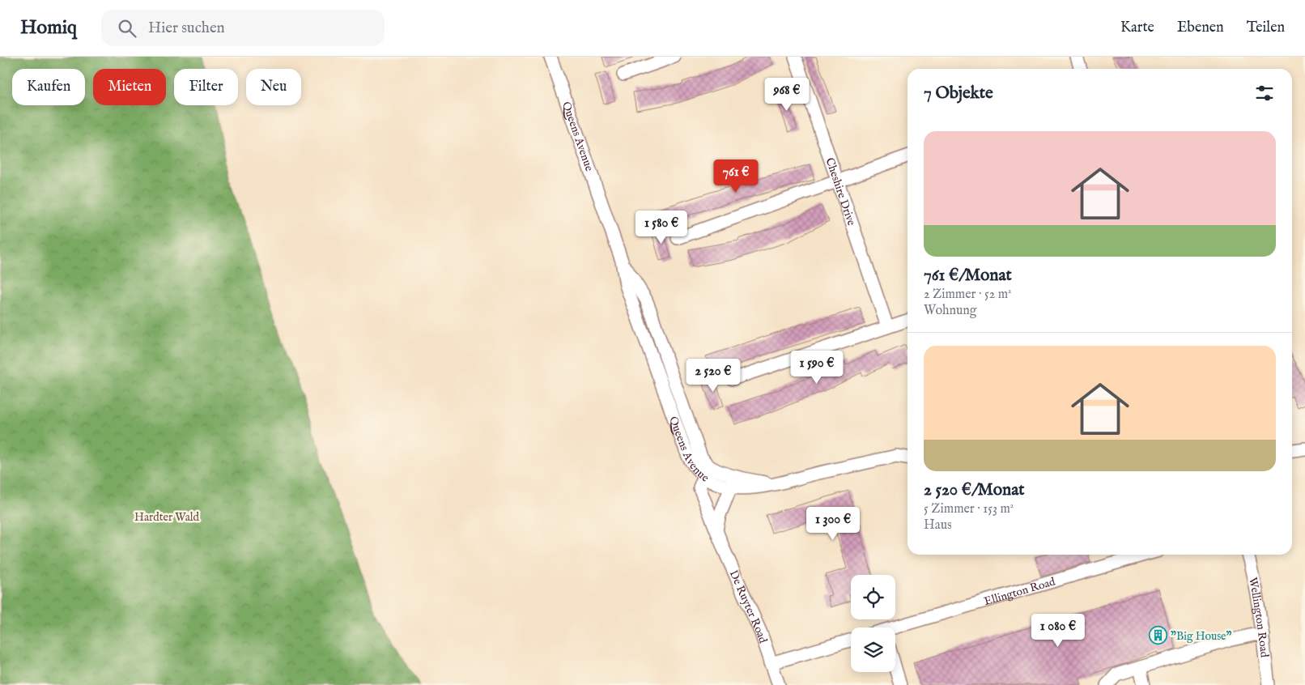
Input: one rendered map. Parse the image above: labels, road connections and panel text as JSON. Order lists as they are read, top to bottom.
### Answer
{
  "streets": {
    "lane": [
      "Queens Avenue",
      "Cheshire Drive",
      "Ellington Road",
      "De Ruyter Road",
      "Wellington Road"
    ]
  },
  "crossings": [
    ["Queens Avenue", "De Ruyter Road"]
  ],
  "parks": ["Hardter Wald"],
  "places": {
    "building": ["\"Big House\""]
  },
  "page": {
    "header": "Homiq",
    "search": "Hier suchen",
    "nav": ["Karte", "Ebenen", "Teilen"],
    "chip": [
      "Kaufen",
      "Mieten",
      "Filter",
      "Neu"
    ],
    "heading": "7 Objekte",
    "price": [
      "968 €",
      "761 €",
      "1 580 €",
      "1 590 €",
      "2 520 €",
      "1 300 €",
      "1 080 €"
    ],
    "list": [
      {
        "name": "761 €/Monat",
        "note": "2 Zimmer · 52 m² · Wohnung"
      },
      {
        "name": "2 520 €/Monat",
        "note": "5 Zimmer · 153 m² · Haus"
      }
    ]
  }
}
